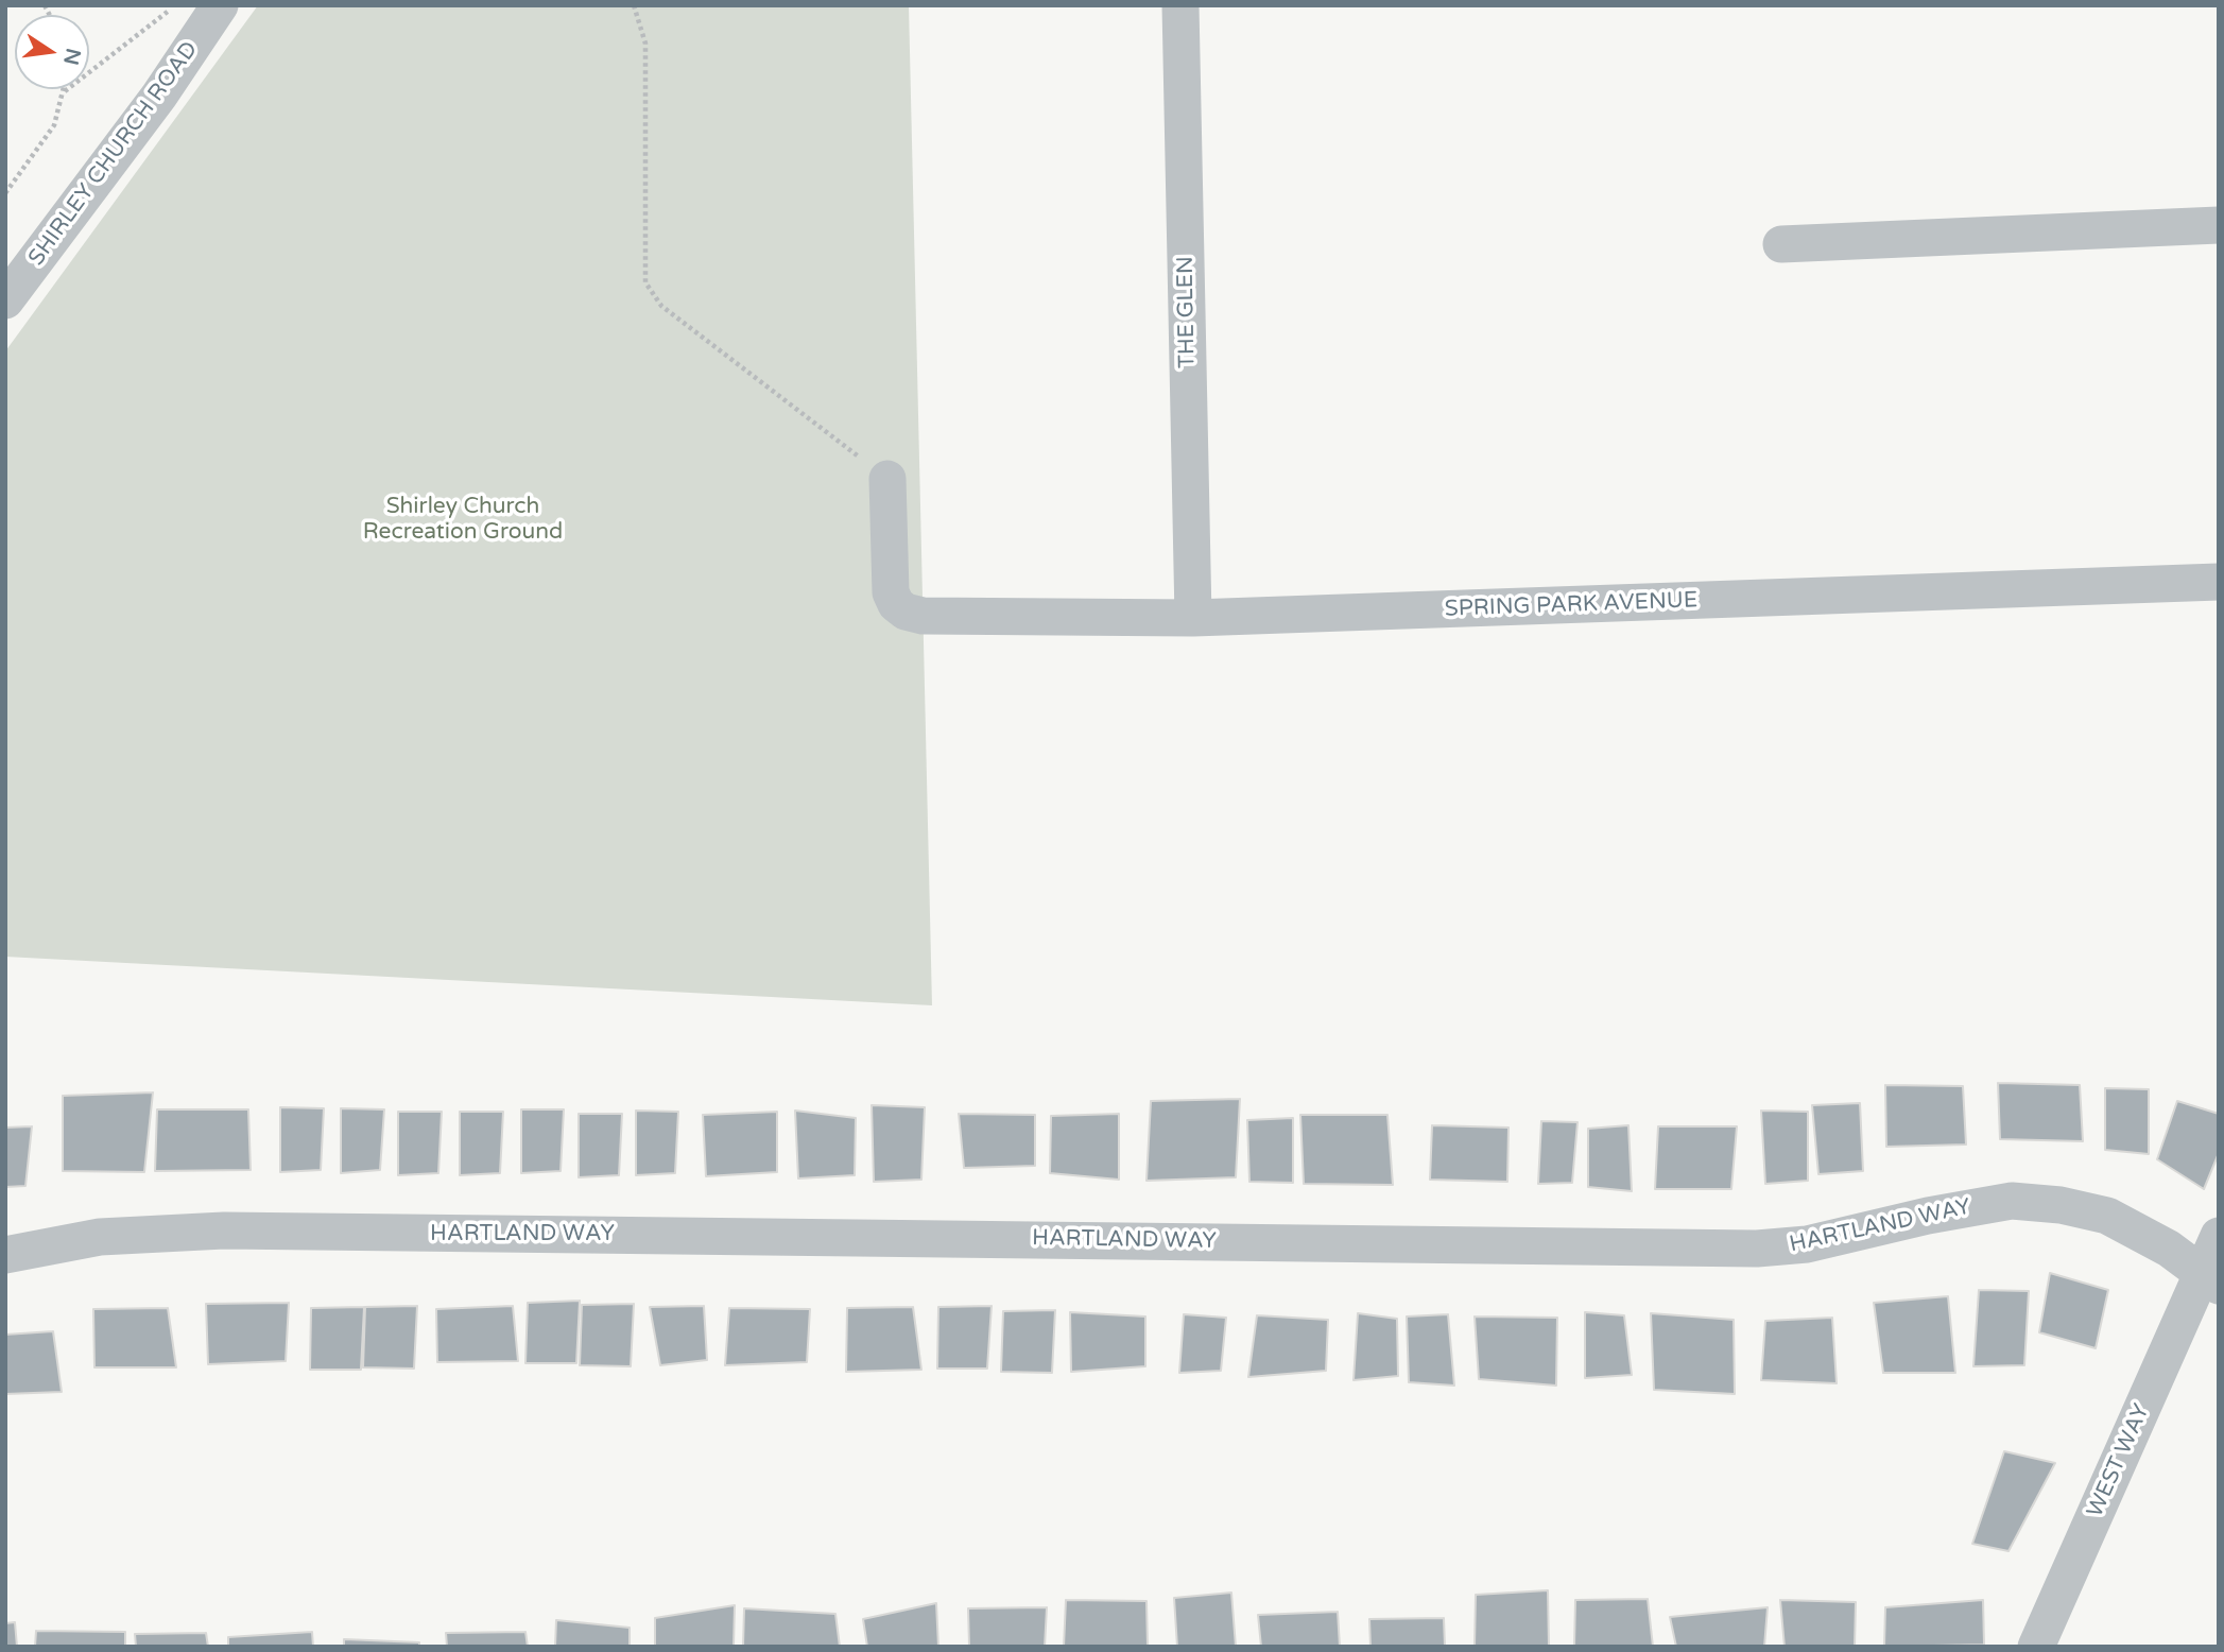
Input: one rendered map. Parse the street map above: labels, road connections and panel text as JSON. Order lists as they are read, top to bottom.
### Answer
{
  "streets": {
    "street": [
      "SHIRLEY CHURCH ROAD",
      "THE GLEN",
      "SPRING PARK AVENUE",
      "HARTLAND WAY",
      "WEST WAY"
    ]
  },
  "crossings": [
    ["THE GLEN", "SPRING PARK AVENUE"],
    ["HARTLAND WAY", "WEST WAY"]
  ],
  "parks": ["Shirley Church Recreation Ground"],
  "north": "right"
}
